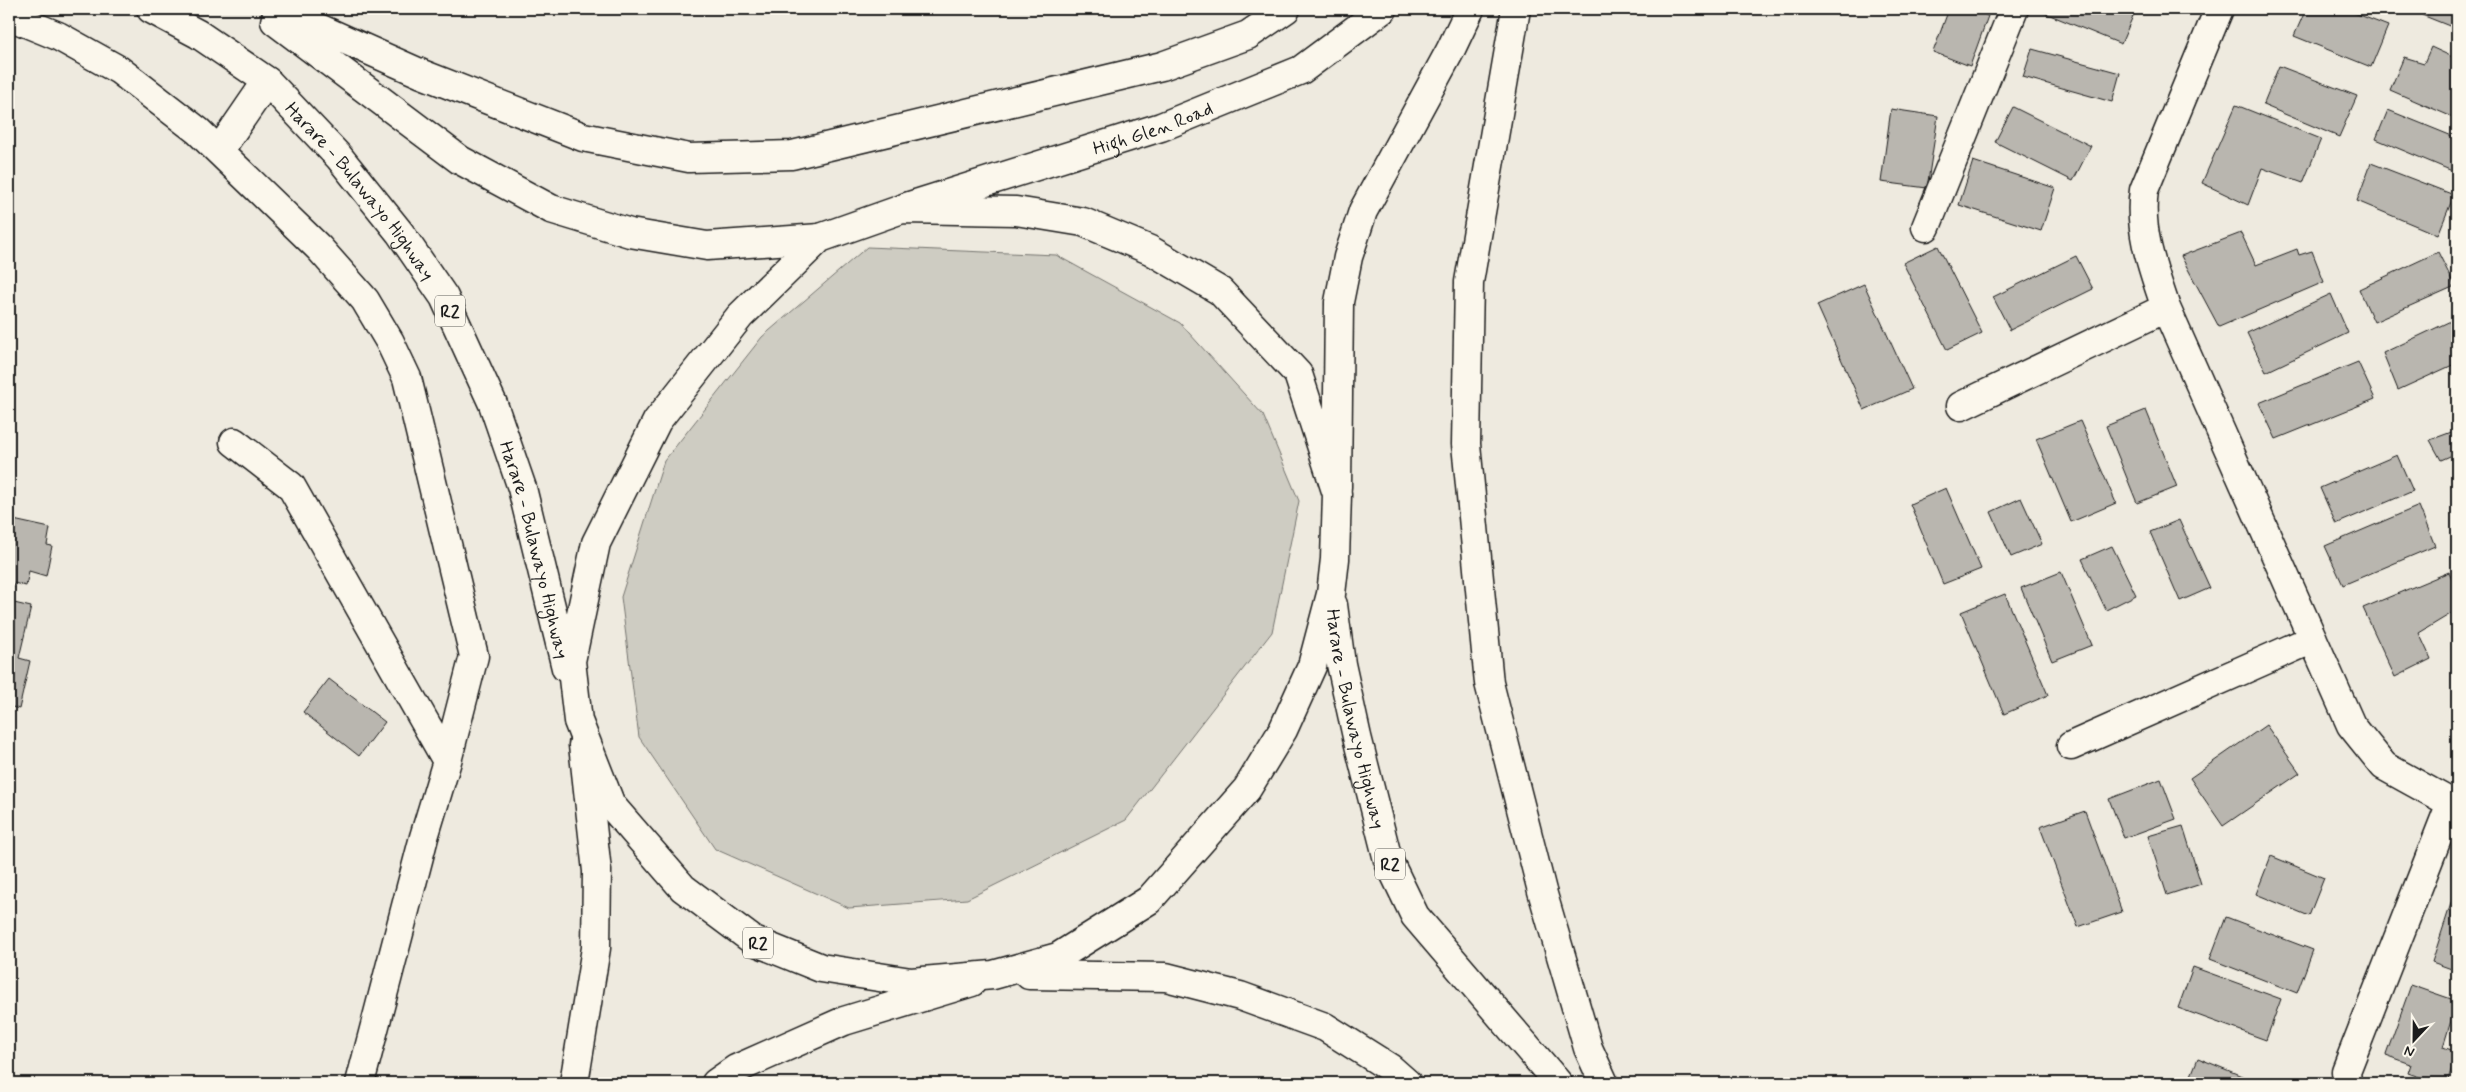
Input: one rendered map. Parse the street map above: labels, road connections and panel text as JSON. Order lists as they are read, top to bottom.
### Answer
{
  "streets": {
    "main road": ["High Glen Road", "Harare - Bulawayo Highway", "R2"]
  },
  "crossings": [
    ["High Glen Road", "Harare - Bulawayo Highway"]
  ],
  "north": "bottom"
}
